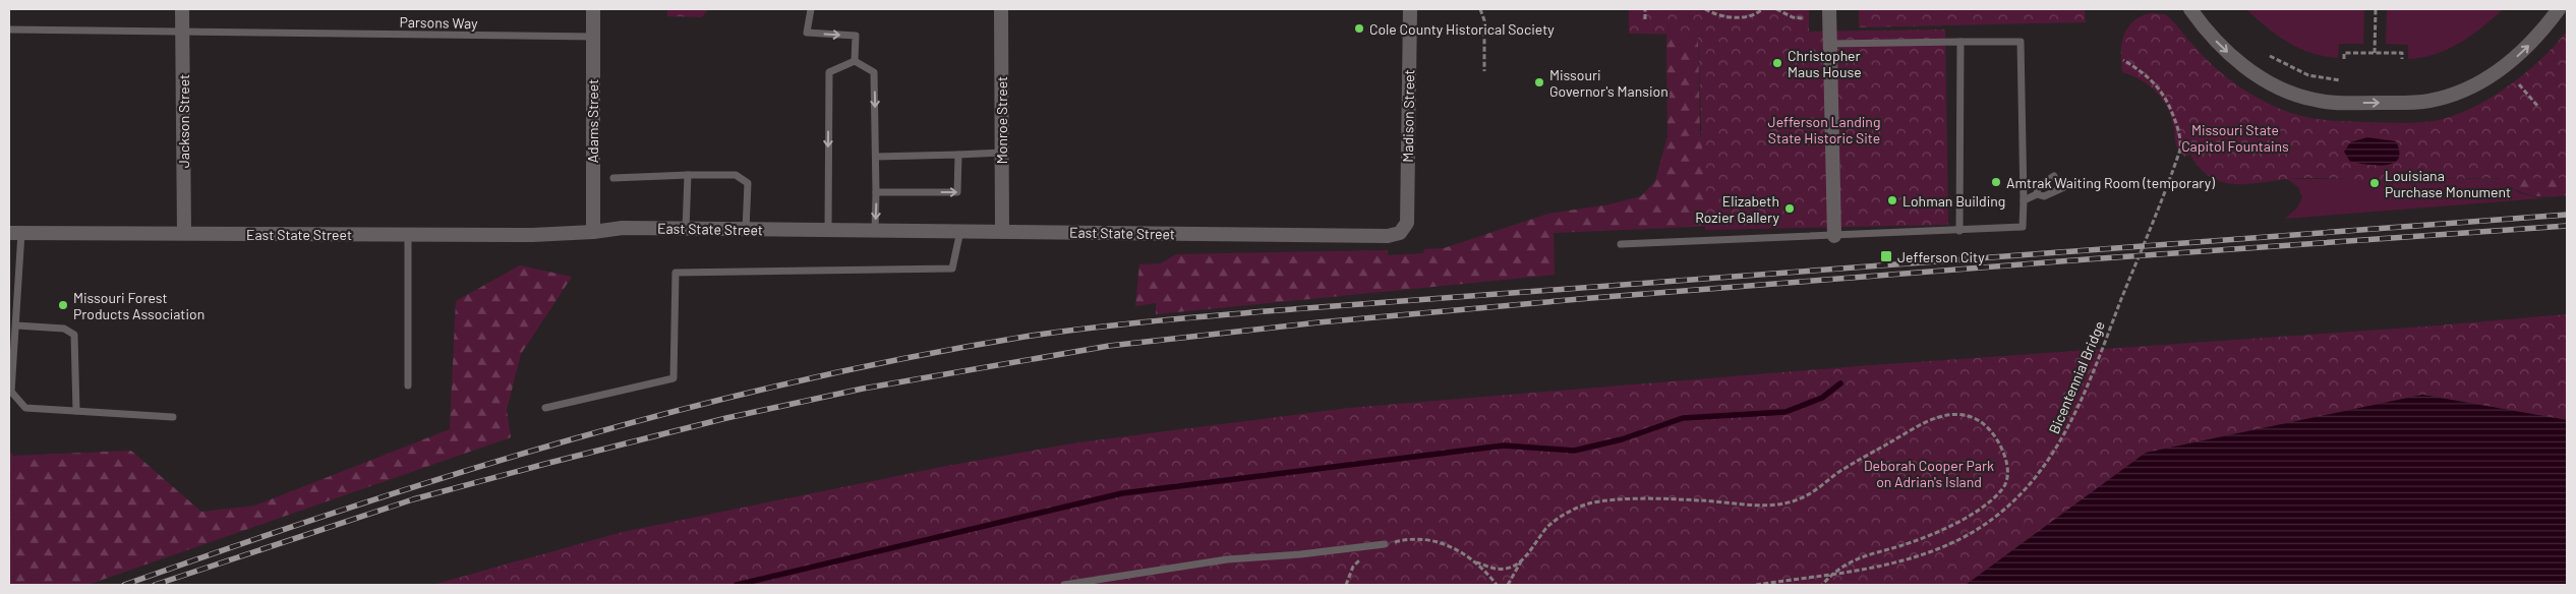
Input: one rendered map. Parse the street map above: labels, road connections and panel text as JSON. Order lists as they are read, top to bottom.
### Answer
{
  "streets": {
    "street": [
      "Madison Street",
      "Monroe Street",
      "Jackson Street",
      "Adams Street",
      "East State Street"
    ],
    "lane": ["Parsons Way"],
    "path": ["Bicentennial Bridge"]
  },
  "crossings": [
    ["Parsons Way", "Jackson Street"],
    ["Parsons Way", "Adams Street"],
    ["Madison Street", "East State Street"],
    ["Monroe Street", "East State Street"],
    ["Jackson Street", "East State Street"],
    ["Adams Street", "East State Street"]
  ],
  "parks": ["Jefferson Landing State Historic Site", "Missouri State Capitol Fountains", "Deborah Cooper Park on Adrian's Island"],
  "places": {
    "other": [
      "Cole County Historical Society",
      "Christopher Maus House",
      "Missouri Governor's Mansion",
      "Amtrak Waiting Room (temporary)",
      "Louisiana Purchase Monument",
      "Lohman Building",
      "Elizabeth Rozier Gallery",
      "Missouri Forest Products Association"
    ],
    "transit": ["Jefferson City"]
  }
}
